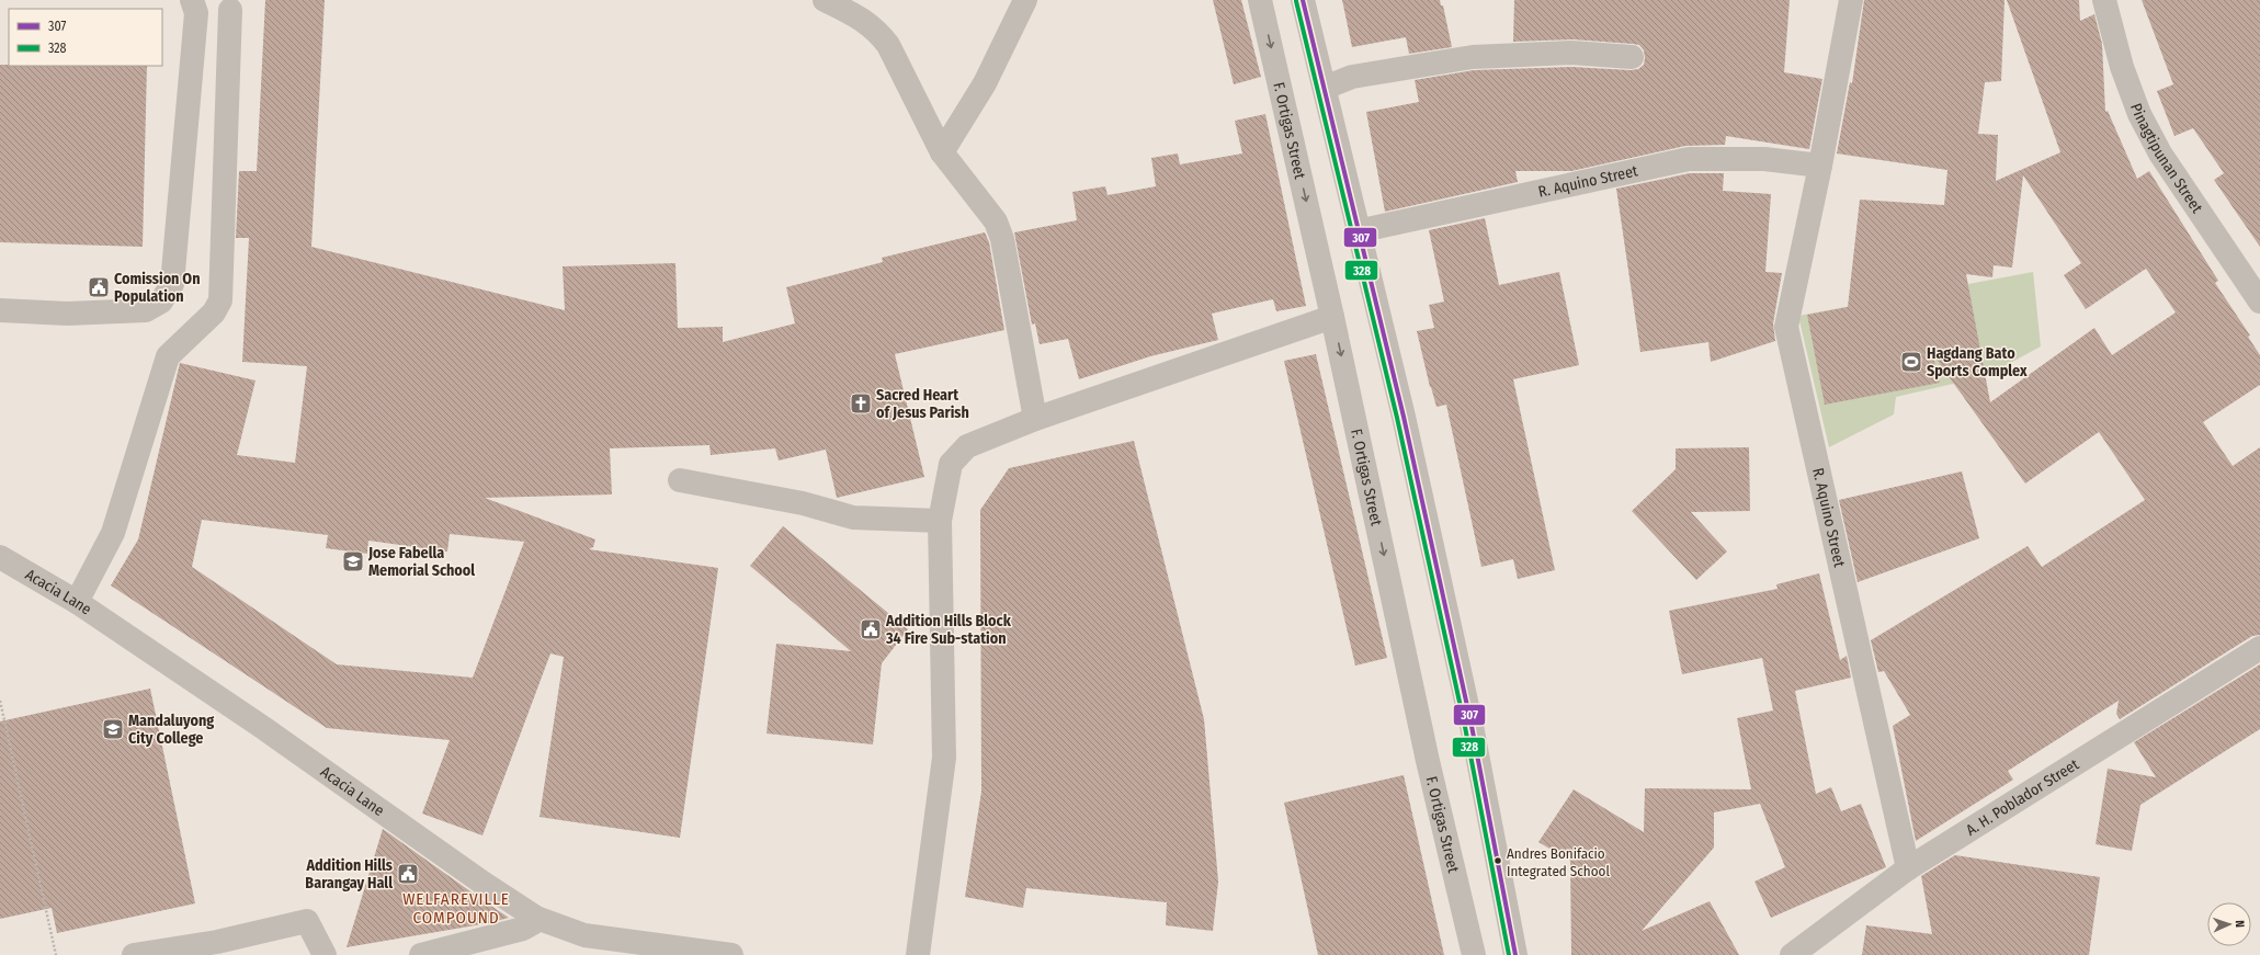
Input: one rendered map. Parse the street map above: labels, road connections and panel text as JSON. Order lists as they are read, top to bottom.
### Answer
{
  "streets": {
    "street": [
      "F. Ortigas Street",
      "Pinagtipunan Street",
      "R. Aquino Street",
      "Acacia Lane",
      "A. H. Poblador Street"
    ]
  },
  "crossings": [
    ["R. Aquino Street", "A. H. Poblador Street"]
  ],
  "districts": ["WELFAREVILLE COMPOUND"],
  "places": {
    "public building": ["Comission On Population", "Addition Hills Block 34 Fire Sub-station", "Addition Hills Barangay Hall"],
    "sports": ["Hagdang Bato Sports Complex"],
    "church": ["Sacred Heart of Jesus Parish"],
    "school or university": ["Jose Fabella Memorial School", "Mandaluyong City College"],
    "other": ["Andres Bonifacio Integrated School"]
  },
  "lines": ["transit line 307", "transit line 328"],
  "legend": ["307", "328"],
  "north": "right"
}
